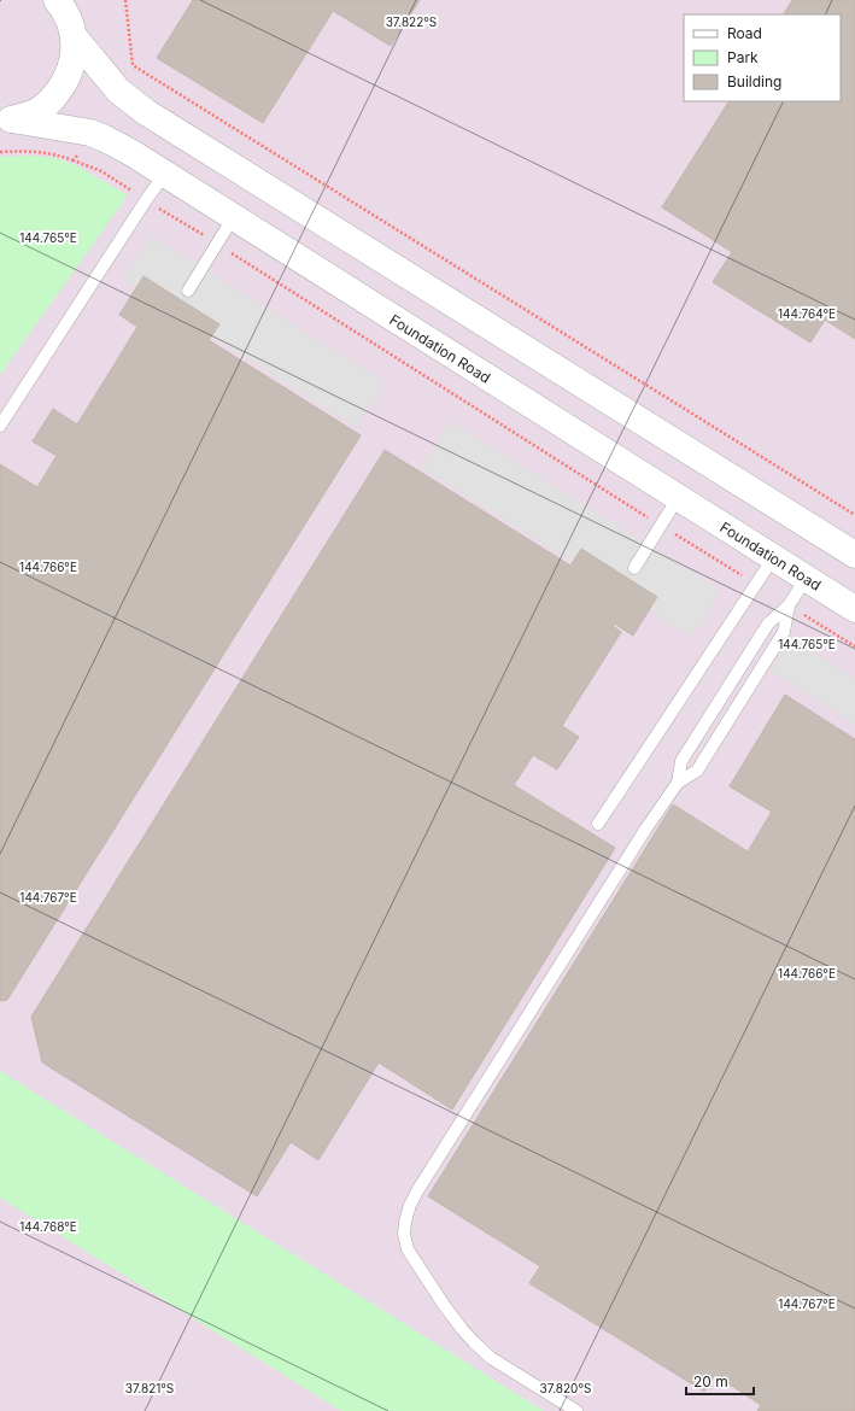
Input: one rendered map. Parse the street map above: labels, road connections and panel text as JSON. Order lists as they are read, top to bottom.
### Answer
{
  "streets": {
    "street": ["Foundation Road"]
  },
  "legend": ["Road", "Park", "Building"],
  "scale_bar": "20 m",
  "coordinates": [
    "37.822°S",
    "144.765°E",
    "144.764°E",
    "144.766°E",
    "144.767°E",
    "144.768°E",
    "37.821°S",
    "37.820°S"
  ]
}
